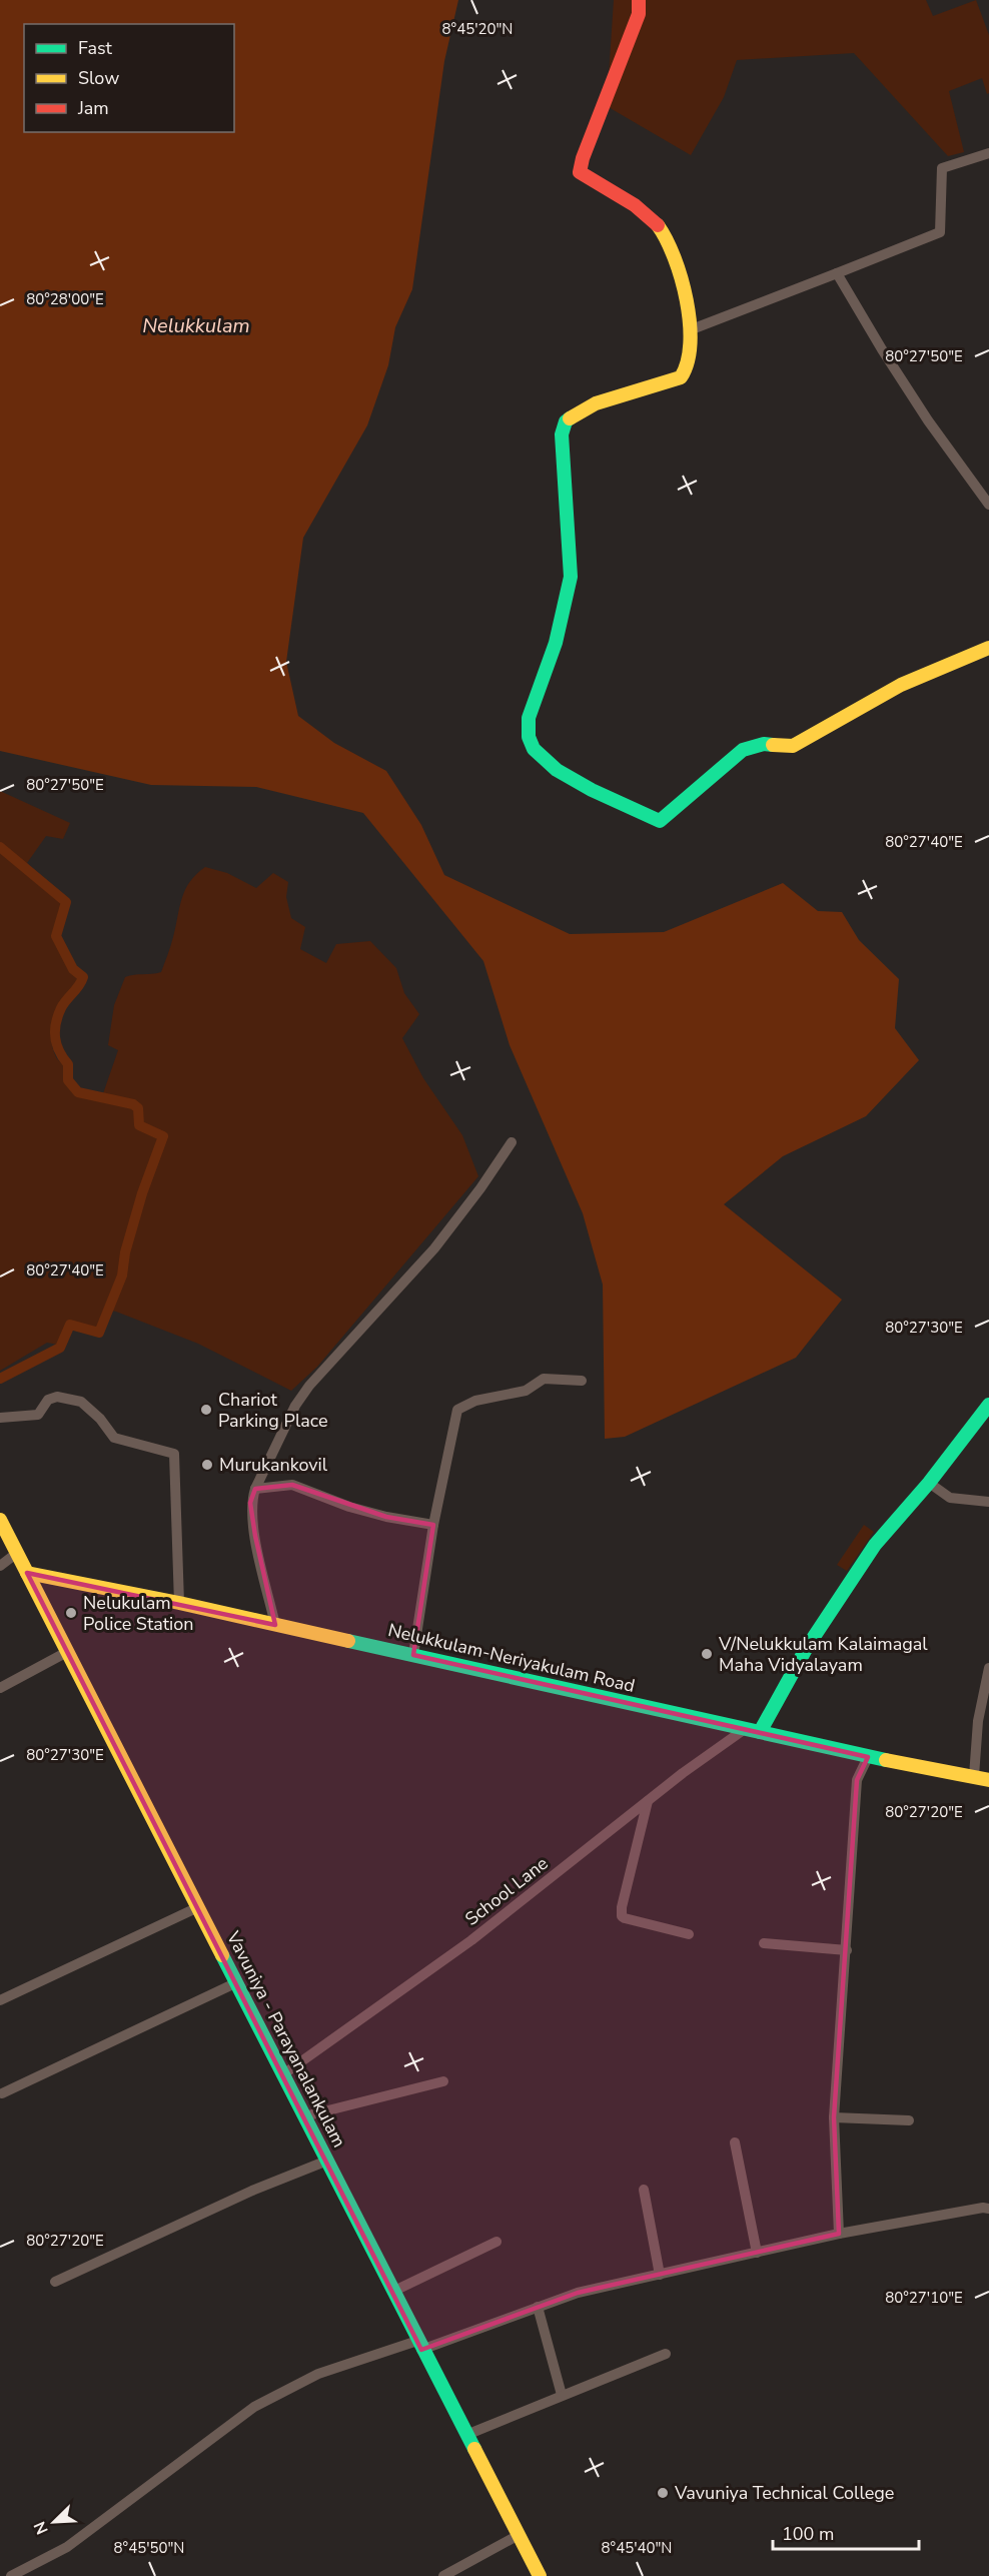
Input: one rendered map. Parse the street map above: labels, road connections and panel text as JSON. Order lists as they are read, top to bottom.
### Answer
{
  "streets": {
    "main road": ["Nelukkulam-Neriyakulam Road", "Vavuniya - Parayanalankulam"],
    "street": ["School Lane"]
  },
  "crossings": [
    ["Nelukkulam-Neriyakulam Road", "School Lane"],
    ["Nelukkulam-Neriyakulam Road", "Vavuniya - Parayanalankulam"],
    ["School Lane", "Vavuniya - Parayanalankulam"]
  ],
  "water": ["Nelukkulam"],
  "places": [
    "Chariot Parking Place",
    "Murukankovil",
    "Nelukulam Police Station",
    "V/Nelukkulam Kalaimagal Maha Vidyalayam",
    "Vavuniya Technical College"
  ],
  "legend": ["Fast", "Slow", "Jam"],
  "scale_bar": "100 m",
  "north": "bottom left",
  "coordinates": [
    "8°45'20\"N",
    "80°28'00\"E",
    "80°27'50\"E",
    "80°27'40\"E",
    "80°27'30\"E",
    "80°27'20\"E",
    "80°27'10\"E",
    "8°45'50\"N",
    "8°45'40\"N"
  ]
}
